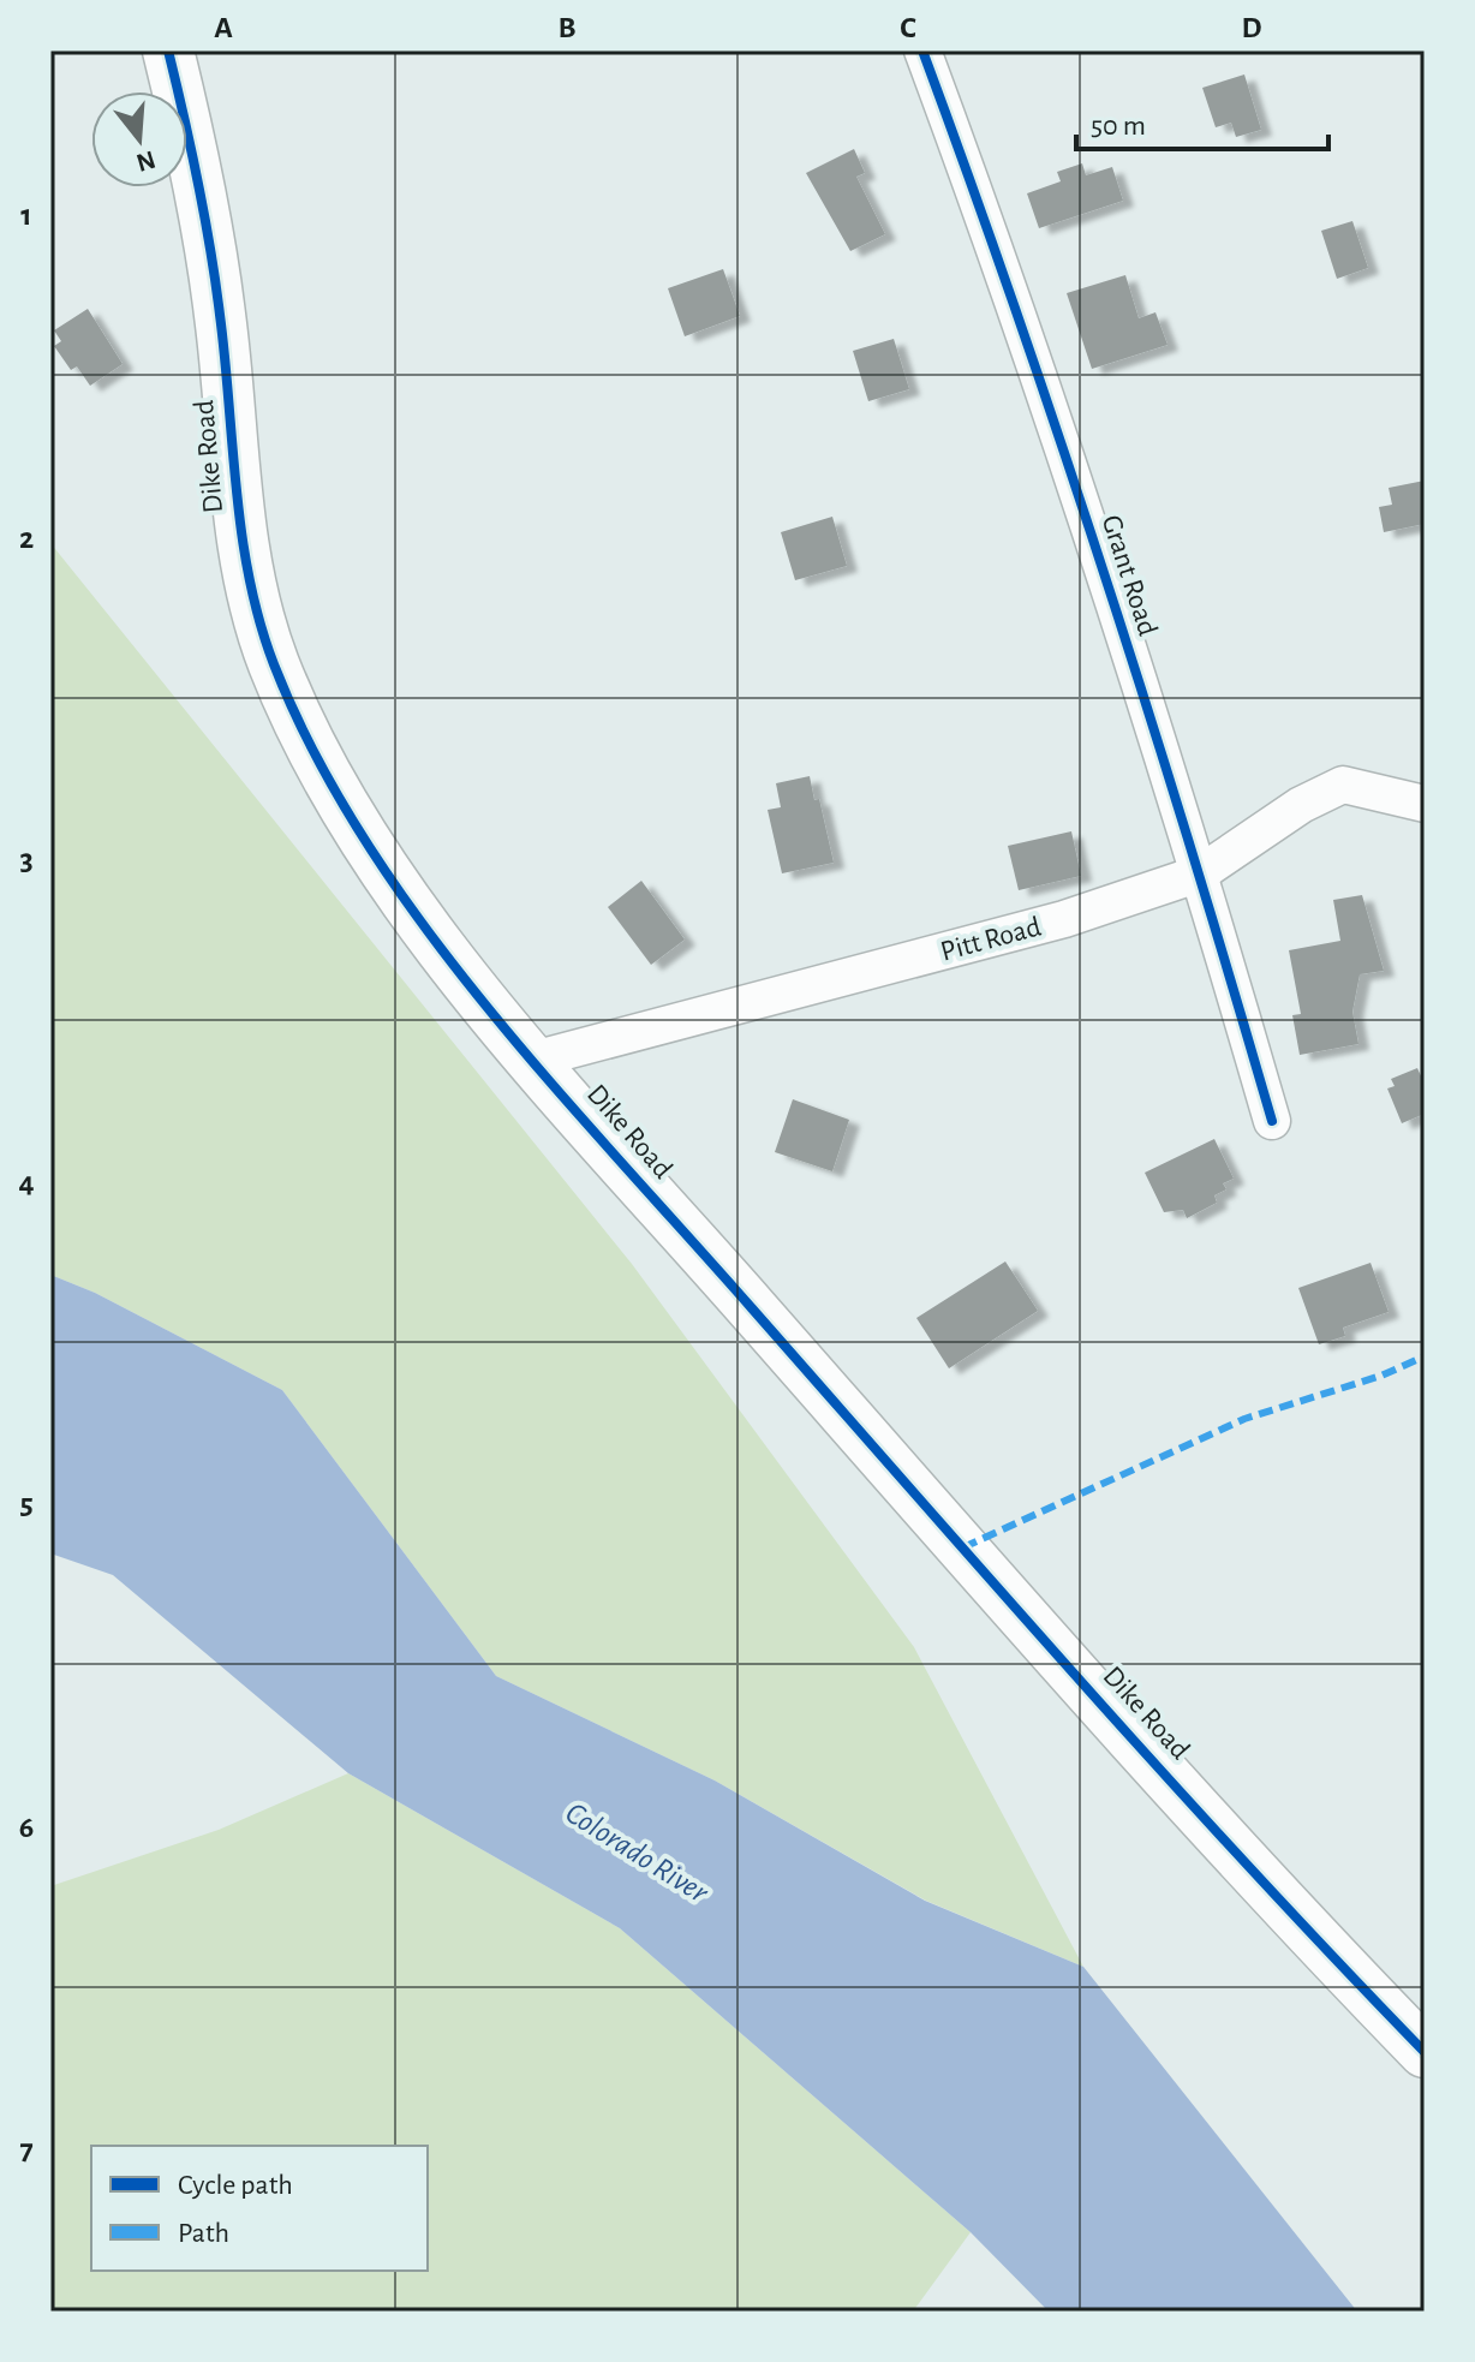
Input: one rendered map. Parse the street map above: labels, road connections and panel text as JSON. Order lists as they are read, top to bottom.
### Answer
{
  "streets": {
    "street": ["Dike Road", "Grant Road", "Pitt Road"]
  },
  "crossings": [
    ["Dike Road", "Pitt Road"],
    ["Grant Road", "Pitt Road"]
  ],
  "water": ["Colorado River"],
  "legend": ["Cycle path", "Path"],
  "scale_bar": "50 m",
  "north": "bottom",
  "grid": {
    "columns": [
      "A",
      "B",
      "C",
      "D"
    ],
    "rows": [
      "1",
      "2",
      "3",
      "4",
      "5",
      "6",
      "7"
    ]
  }
}
